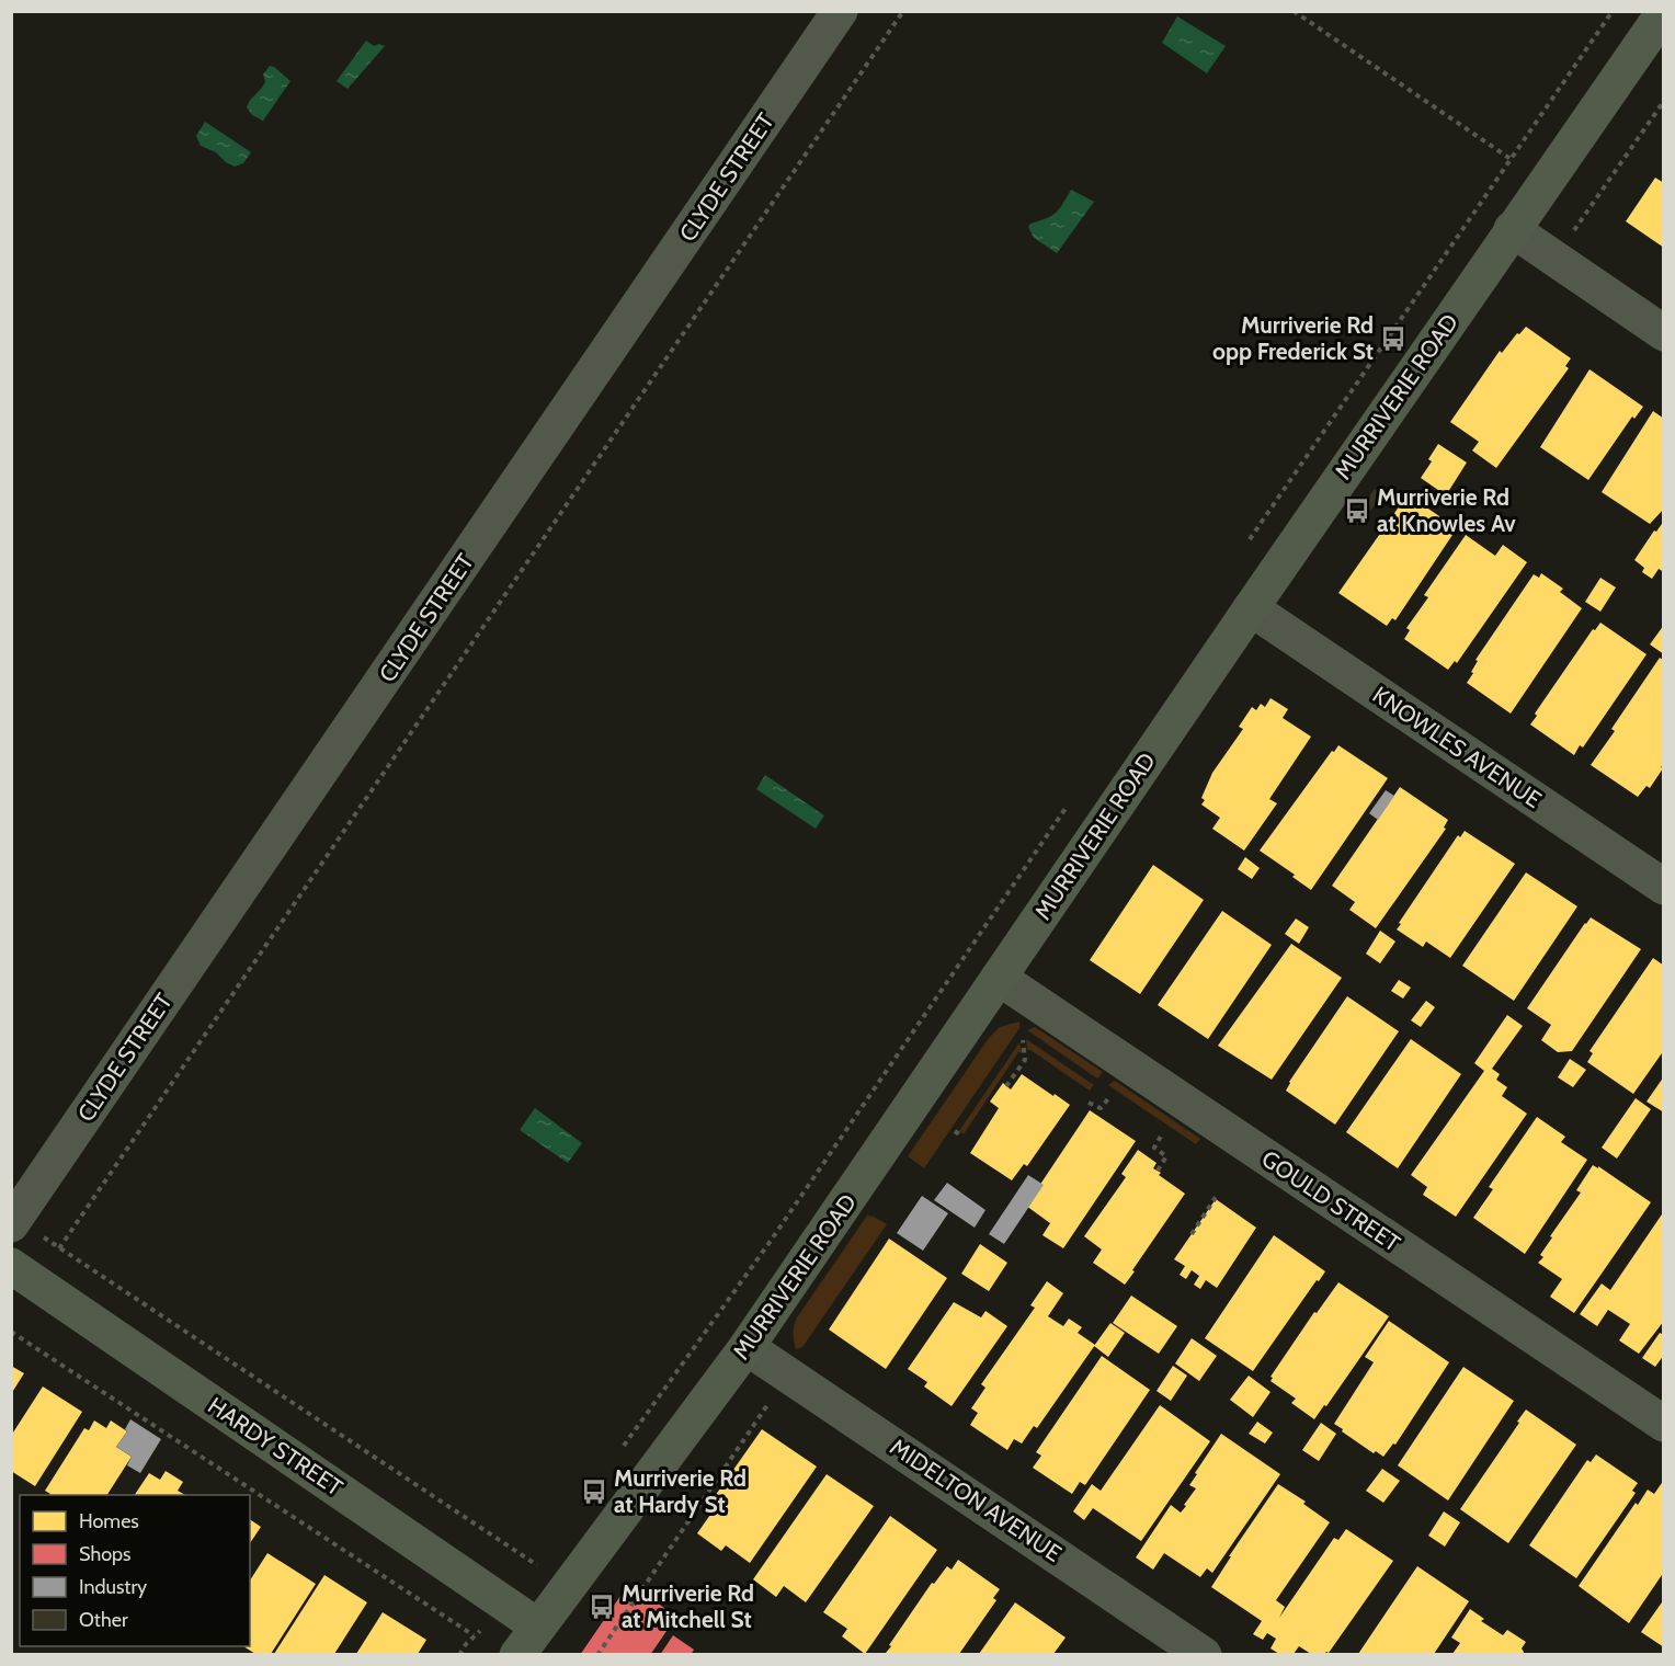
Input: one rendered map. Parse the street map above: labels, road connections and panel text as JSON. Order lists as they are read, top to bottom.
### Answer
{
  "streets": {
    "street": [
      "CLYDE STREET",
      "MURRIVERIE ROAD",
      "KNOWLES AVENUE",
      "GOULD STREET",
      "HARDY STREET",
      "MIDELTON AVENUE"
    ]
  },
  "crossings": [
    ["MURRIVERIE ROAD", "KNOWLES AVENUE"],
    ["MURRIVERIE ROAD", "GOULD STREET"],
    ["MURRIVERIE ROAD", "HARDY STREET"],
    ["MURRIVERIE ROAD", "MIDELTON AVENUE"]
  ],
  "places": {
    "bus stop": [
      "Murriverie Rd opp Frederick St",
      "Murriverie Rd at Knowles Av",
      "Murriverie Rd at Hardy St",
      "Murriverie Rd at Mitchell St"
    ]
  },
  "legend": [
    "Homes",
    "Shops",
    "Industry",
    "Other"
  ]
}
